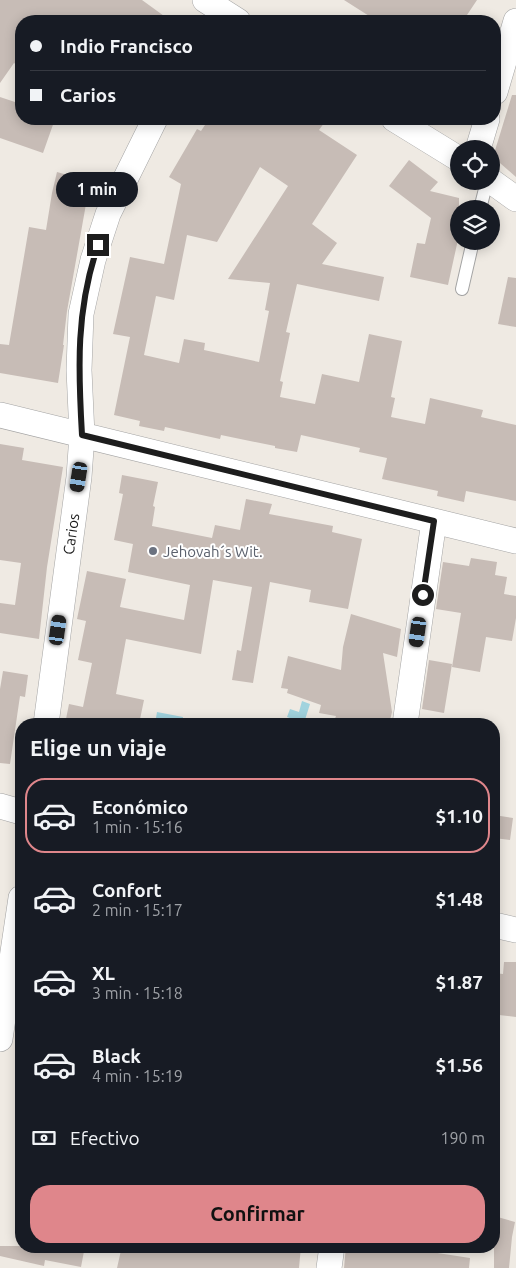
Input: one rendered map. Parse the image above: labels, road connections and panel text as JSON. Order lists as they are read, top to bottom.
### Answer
{
  "streets": {
    "street": ["Carios"]
  },
  "places": ["Jehovah´s Wit."],
  "page": {
    "banner": ["Indio Francisco", "Carios"],
    "bubble": "1 min",
    "heading": "Elige un viaje",
    "list": [
      {
        "name": "Económico",
        "note": "1 min · 15:16",
        "value": "$1.10"
      },
      {
        "name": "Confort",
        "note": "2 min · 15:17",
        "value": "$1.48"
      },
      {
        "name": "XL",
        "note": "3 min · 15:18",
        "value": "$1.87"
      },
      {
        "name": "Black",
        "note": "4 min · 15:19",
        "value": "$1.56"
      }
    ],
    "pay": ["Efectivo", "190 m"],
    "buttons": "Confirmar"
  }
}
